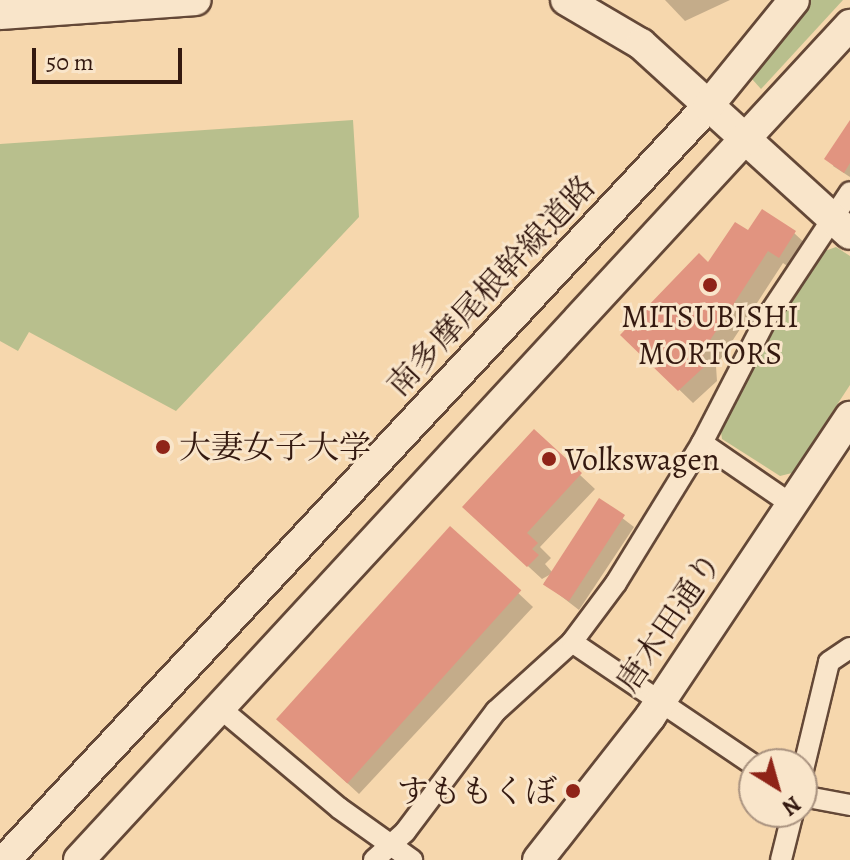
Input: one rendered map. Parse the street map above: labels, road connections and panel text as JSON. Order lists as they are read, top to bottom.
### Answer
{
  "streets": {
    "main road": ["南多摩尾根幹線道路", "唐木田通り"]
  },
  "places": [
    "MITSUBISHI MORTORS",
    "大妻女子大学",
    "Volkswagen",
    "すももくぼ"
  ],
  "scale_bar": "50 m",
  "north": "bottom right"
}
